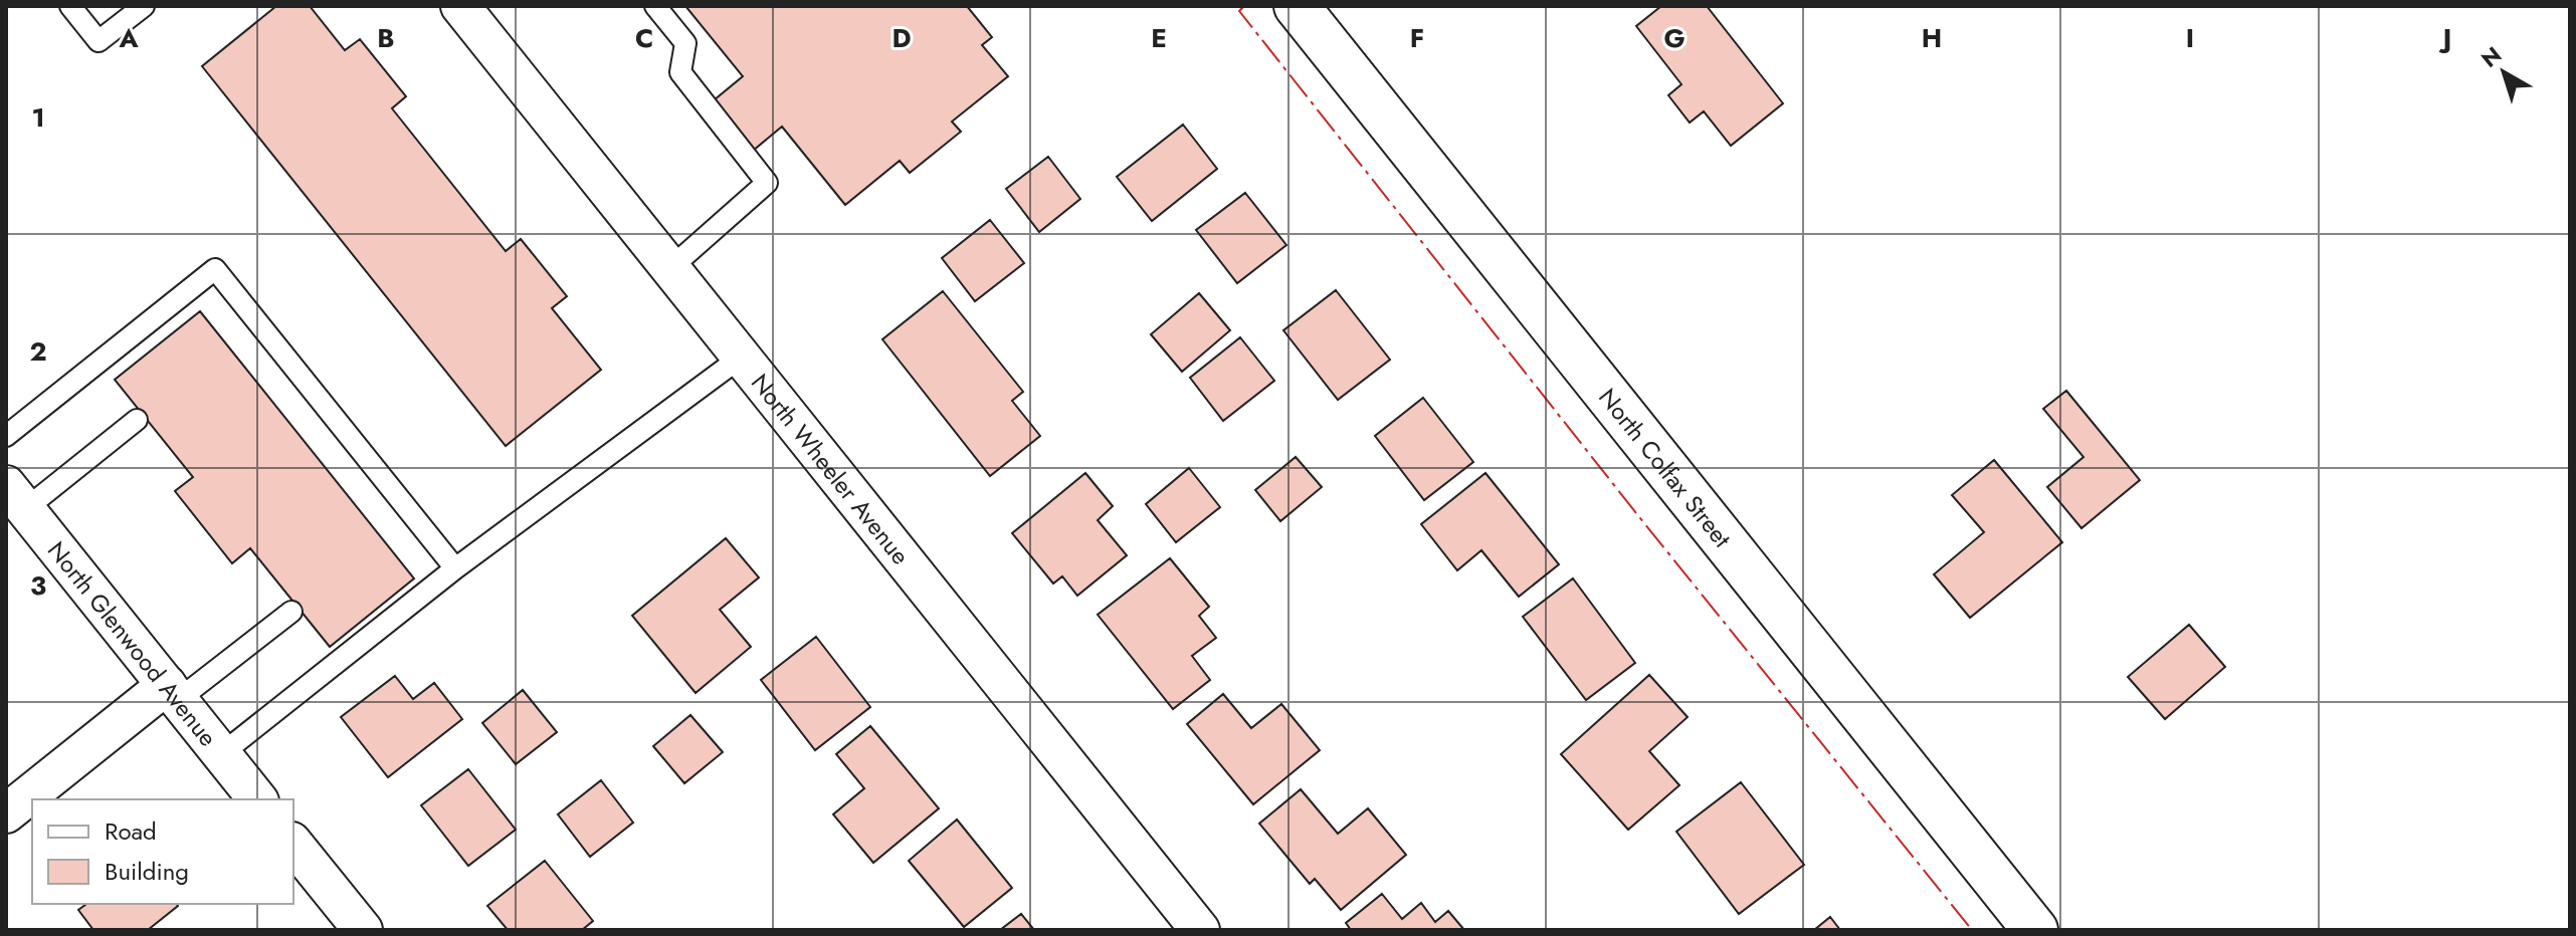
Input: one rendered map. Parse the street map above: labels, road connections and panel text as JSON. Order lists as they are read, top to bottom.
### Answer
{
  "streets": {
    "street": ["North Wheeler Avenue", "North Colfax Street", "North Glenwood Avenue"]
  },
  "legend": ["Road", "Building"],
  "north": "top left",
  "grid": {
    "columns": [
      "A",
      "B",
      "C",
      "D",
      "E",
      "F",
      "G",
      "H",
      "I",
      "J"
    ],
    "rows": ["1", "2", "3"]
  }
}
